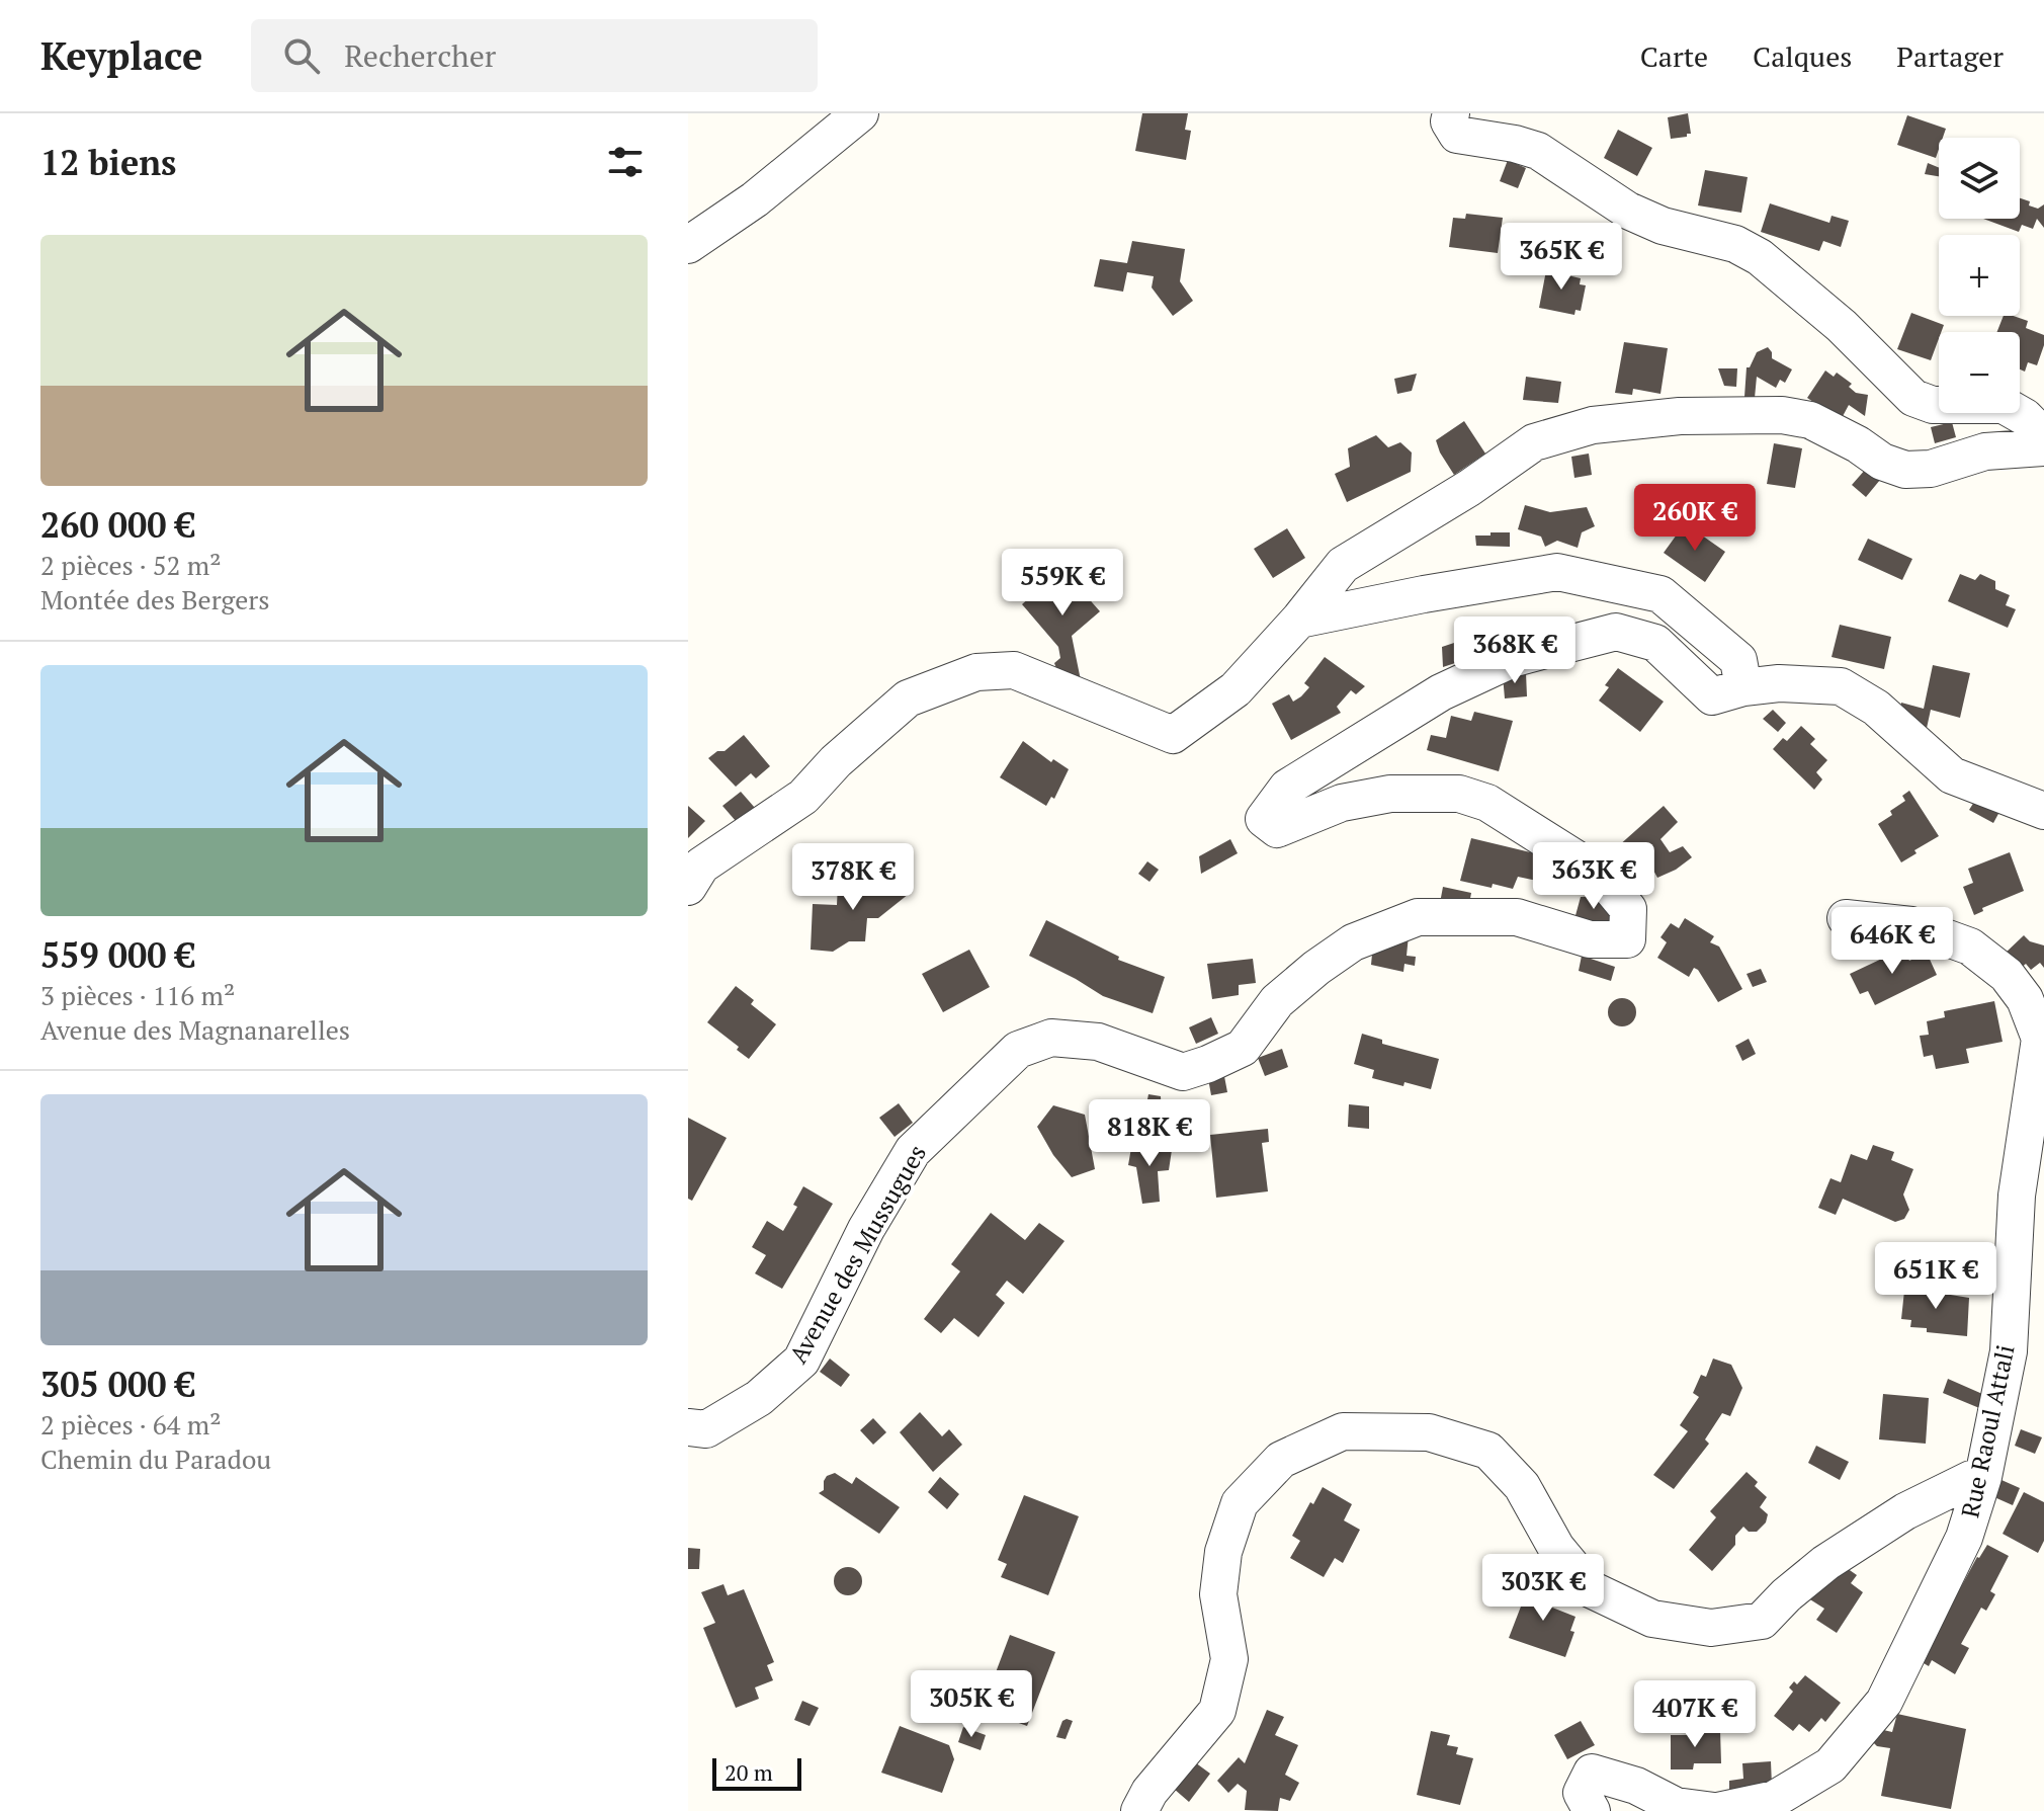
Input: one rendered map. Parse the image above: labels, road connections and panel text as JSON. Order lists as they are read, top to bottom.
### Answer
{
  "streets": {
    "street": ["Avenue des Mussugues", "Rue Raoul Attali"]
  },
  "scale_bar": "20 m",
  "page": {
    "header": "Keyplace",
    "search": "Rechercher",
    "nav": ["Carte", "Calques", "Partager"],
    "heading": "12 biens",
    "map_buttons": ["+", "−"],
    "list": [
      {
        "name": "260 000 €",
        "note": "2 pièces · 52 m² · Montée des Bergers"
      },
      {
        "name": "559 000 €",
        "note": "3 pièces · 116 m² · Avenue des Magnanarelles"
      },
      {
        "name": "305 000 €",
        "note": "2 pièces · 64 m² · Chemin du Paradou"
      }
    ],
    "price": [
      "365K €",
      "260K €",
      "559K €",
      "368K €",
      "363K €",
      "378K €",
      "646K €",
      "818K €",
      "651K €",
      "303K €",
      "305K €",
      "407K €"
    ],
    "scale": "20 m"
  }
}
